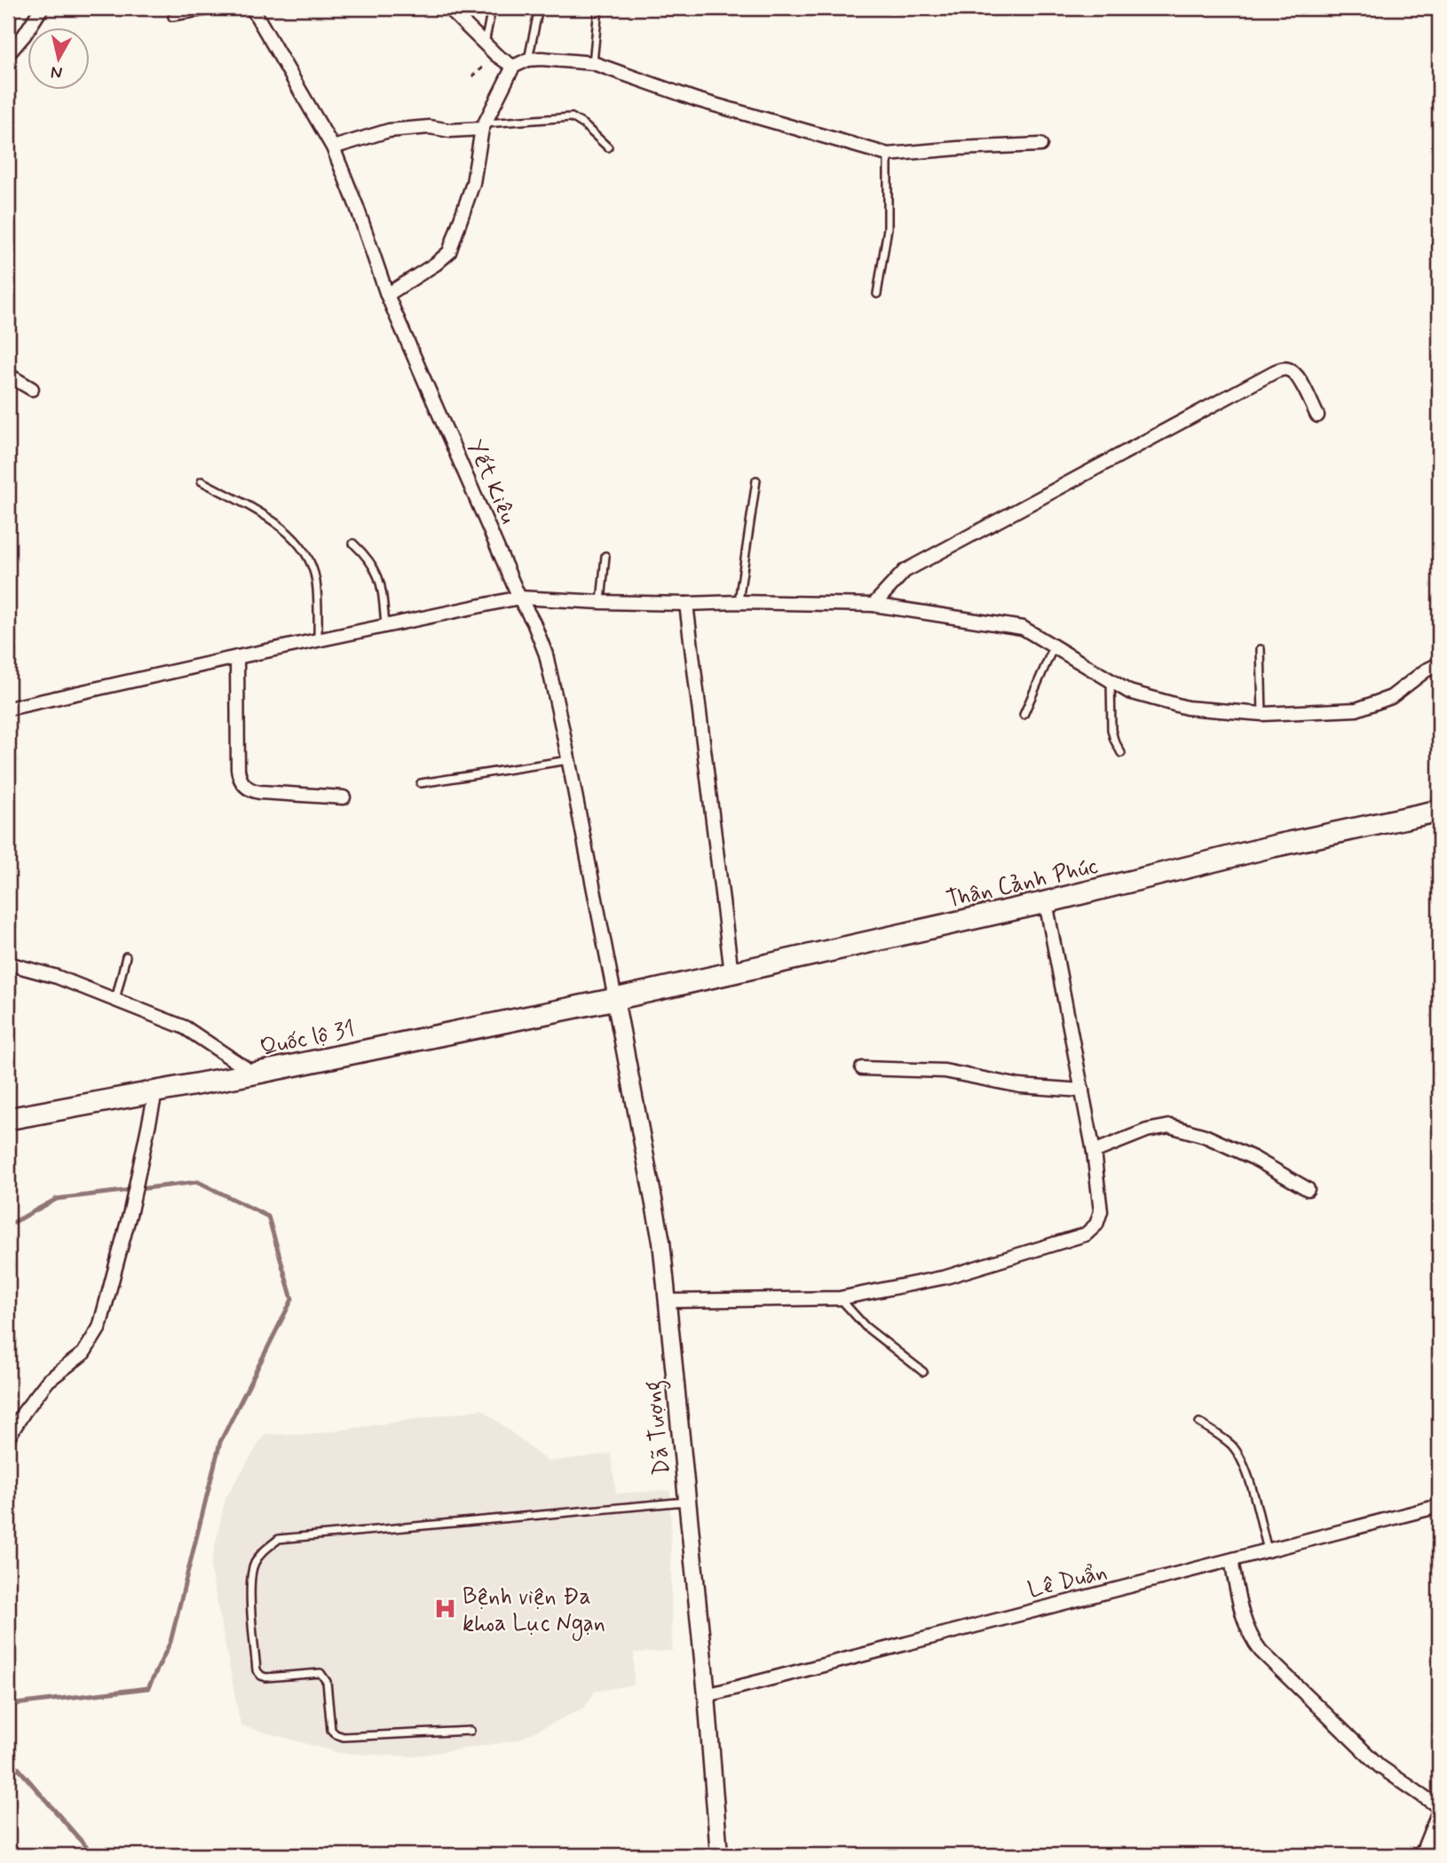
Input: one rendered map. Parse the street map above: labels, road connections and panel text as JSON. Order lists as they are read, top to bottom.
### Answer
{
  "streets": {
    "highway": ["Thân Cảnh Phúc", "Quốc lộ 31"],
    "street": ["Yết Kiêu", "Dã Tượng", "Lê Duẩn"]
  },
  "crossings": [
    ["Yết Kiêu", "Thân Cảnh Phúc"],
    ["Yết Kiêu", "Quốc lộ 31"],
    ["Yết Kiêu", "Dã Tượng"],
    ["Thân Cảnh Phúc", "Quốc lộ 31"],
    ["Thân Cảnh Phúc", "Dã Tượng"],
    ["Quốc lộ 31", "Dã Tượng"],
    ["Dã Tượng", "Lê Duẩn"]
  ],
  "places": {
    "hospital": ["Bệnh viện Đa khoa Lục Ngạn"]
  },
  "north": "bottom"
}
